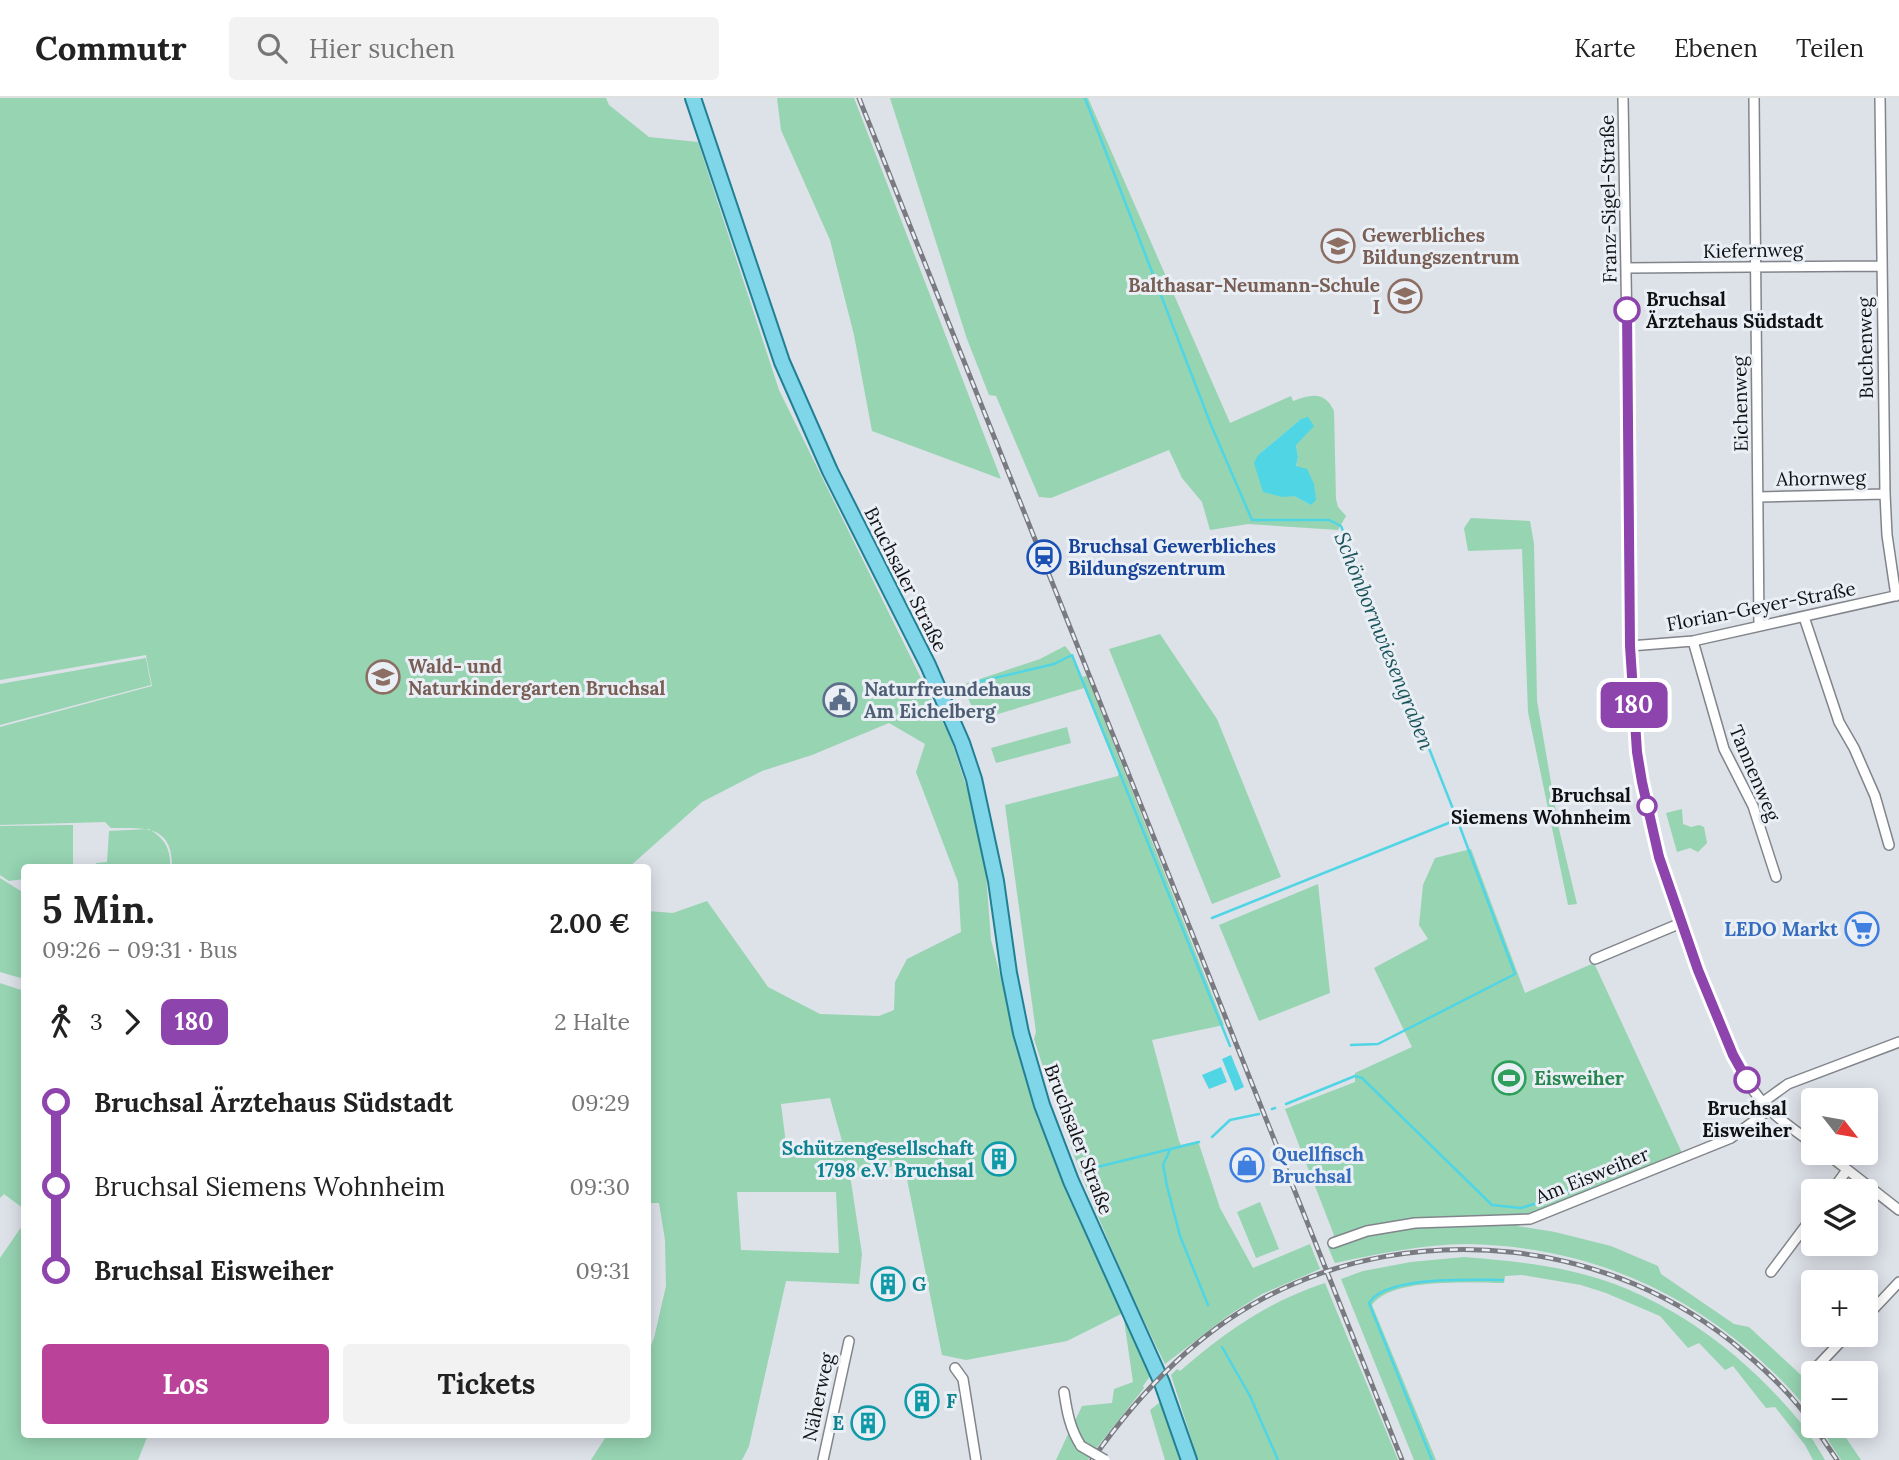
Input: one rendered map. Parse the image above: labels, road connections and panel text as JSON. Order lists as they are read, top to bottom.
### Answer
{
  "streets": {
    "main road": ["Bruchsaler Straße"],
    "street": [
      "Franz-Sigel-Straße",
      "Kiefernweg",
      "Buchenweg",
      "Eichenweg",
      "Ahornweg",
      "Florian-Geyer-Straße",
      "Tannenweg",
      "Am Eisweiher",
      "Näherweg"
    ]
  },
  "crossings": [
    ["Franz-Sigel-Straße", "Kiefernweg"],
    ["Franz-Sigel-Straße", "Florian-Geyer-Straße"],
    ["Franz-Sigel-Straße", "Am Eisweiher"],
    ["Kiefernweg", "Buchenweg"],
    ["Kiefernweg", "Eichenweg"],
    ["Buchenweg", "Ahornweg"],
    ["Buchenweg", "Florian-Geyer-Straße"],
    ["Eichenweg", "Ahornweg"],
    ["Eichenweg", "Florian-Geyer-Straße"],
    ["Florian-Geyer-Straße", "Tannenweg"]
  ],
  "water": ["Schönbornwiesengraben"],
  "places": {
    "school or university": ["Gewerbliches Bildungszentrum", "Balthasar-Neumann-Schule I", "Wald- und Naturkindergarten Bruchsal"],
    "other": ["Bruchsal Ärztehaus Südstadt", "Bruchsal Siemens Wohnheim", "Bruchsal Eisweiher"],
    "station": ["Bruchsal Gewerbliches Bildungszentrum"],
    "public building": ["Naturfreundehaus Am Eichelberg"],
    "supermarket": ["LEDO Markt"],
    "sports": ["Eisweiher"],
    "building": [
      "Schützengesellschaft 1798 e.V. Bruchsal",
      "G",
      "F",
      "E"
    ],
    "shop": ["Quellfisch Bruchsal"]
  },
  "lines": ["bus line 180"],
  "north": "bottom right",
  "page": {
    "header": "Commutr",
    "search": "Hier suchen",
    "nav": ["Karte", "Ebenen", "Teilen"],
    "on_map": "180",
    "heading": ["5 Min.", "09:26 – 09:31 · Bus", "2.00 €"],
    "legs": ["3", "180", "2 Halte"],
    "list": [
      {
        "name": "Bruchsal Ärztehaus Südstadt",
        "value": "09:29"
      },
      {
        "name": "Bruchsal Siemens Wohnheim",
        "value": "09:30"
      },
      {
        "name": "Bruchsal Eisweiher",
        "value": "09:31"
      }
    ],
    "map_buttons": ["+", "−"],
    "buttons": ["Los", "Tickets"]
  }
}
